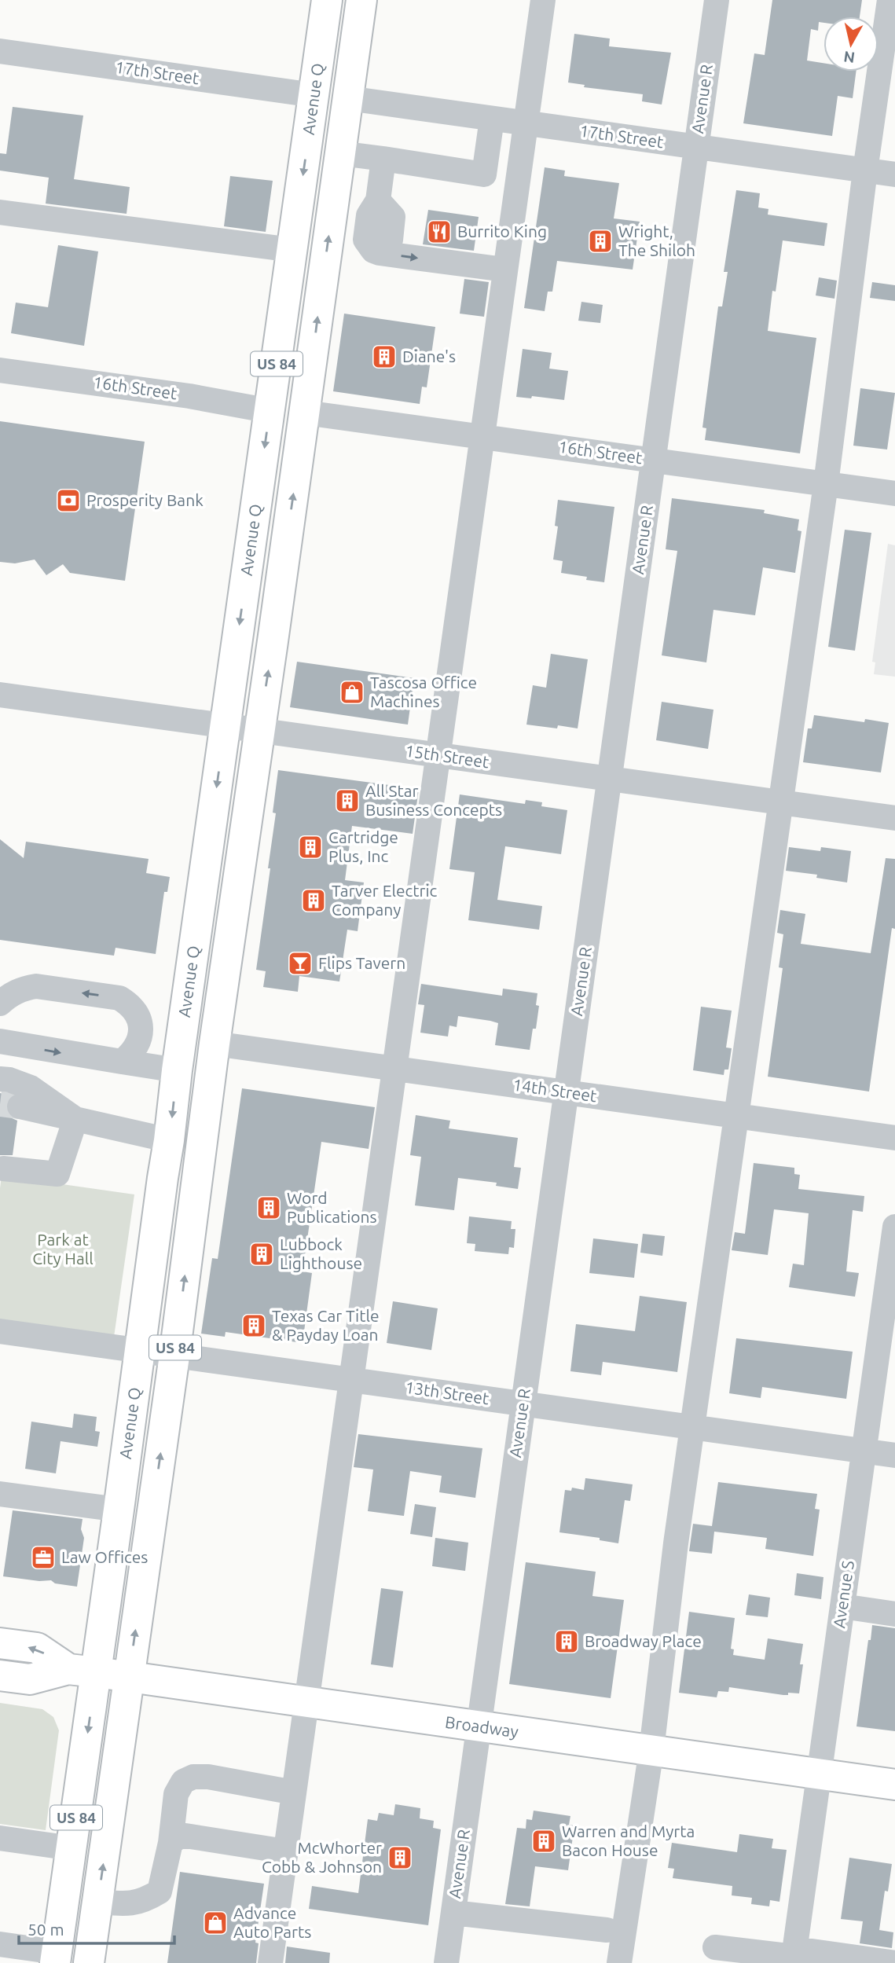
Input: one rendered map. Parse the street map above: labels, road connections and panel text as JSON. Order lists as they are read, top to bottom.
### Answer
{
  "streets": {
    "main road": ["Avenue Q", "US 84", "Broadway"],
    "street": [
      "17th Street",
      "Avenue R",
      "16th Street",
      "15th Street",
      "14th Street",
      "13th Street",
      "Avenue S"
    ]
  },
  "crossings": [
    ["17th Street", "Avenue Q"],
    ["17th Street", "Avenue R"],
    ["Avenue Q", "16th Street"],
    ["Avenue Q", "15th Street"],
    ["Avenue Q", "14th Street"],
    ["Avenue Q", "13th Street"],
    ["Avenue Q", "Broadway"],
    ["Avenue R", "16th Street"],
    ["Avenue R", "15th Street"],
    ["Avenue R", "14th Street"],
    ["Avenue R", "13th Street"],
    ["Avenue R", "Broadway"],
    ["13th Street", "Avenue S"],
    ["Avenue S", "Broadway"]
  ],
  "parks": ["Park at City Hall"],
  "places": {
    "restaurant": ["Burrito King"],
    "building": [
      "Wright, The Shiloh",
      "Diane's",
      "All Star Business Concepts",
      "Cartridge Plus, Inc",
      "Tarver Electric Company",
      "Word Publications",
      "Lubbock Lighthouse",
      "Texas Car Title & Payday Loan",
      "Broadway Place",
      "Warren and Myrta Bacon House",
      "McWhorter Cobb & Johnson"
    ],
    "bank": ["Prosperity Bank"],
    "shop": ["Tascosa Office Machines", "Advance Auto Parts"],
    "bar": ["Flips Tavern"],
    "office": ["Law Offices"]
  },
  "scale_bar": "50 m",
  "north": "bottom"
}
